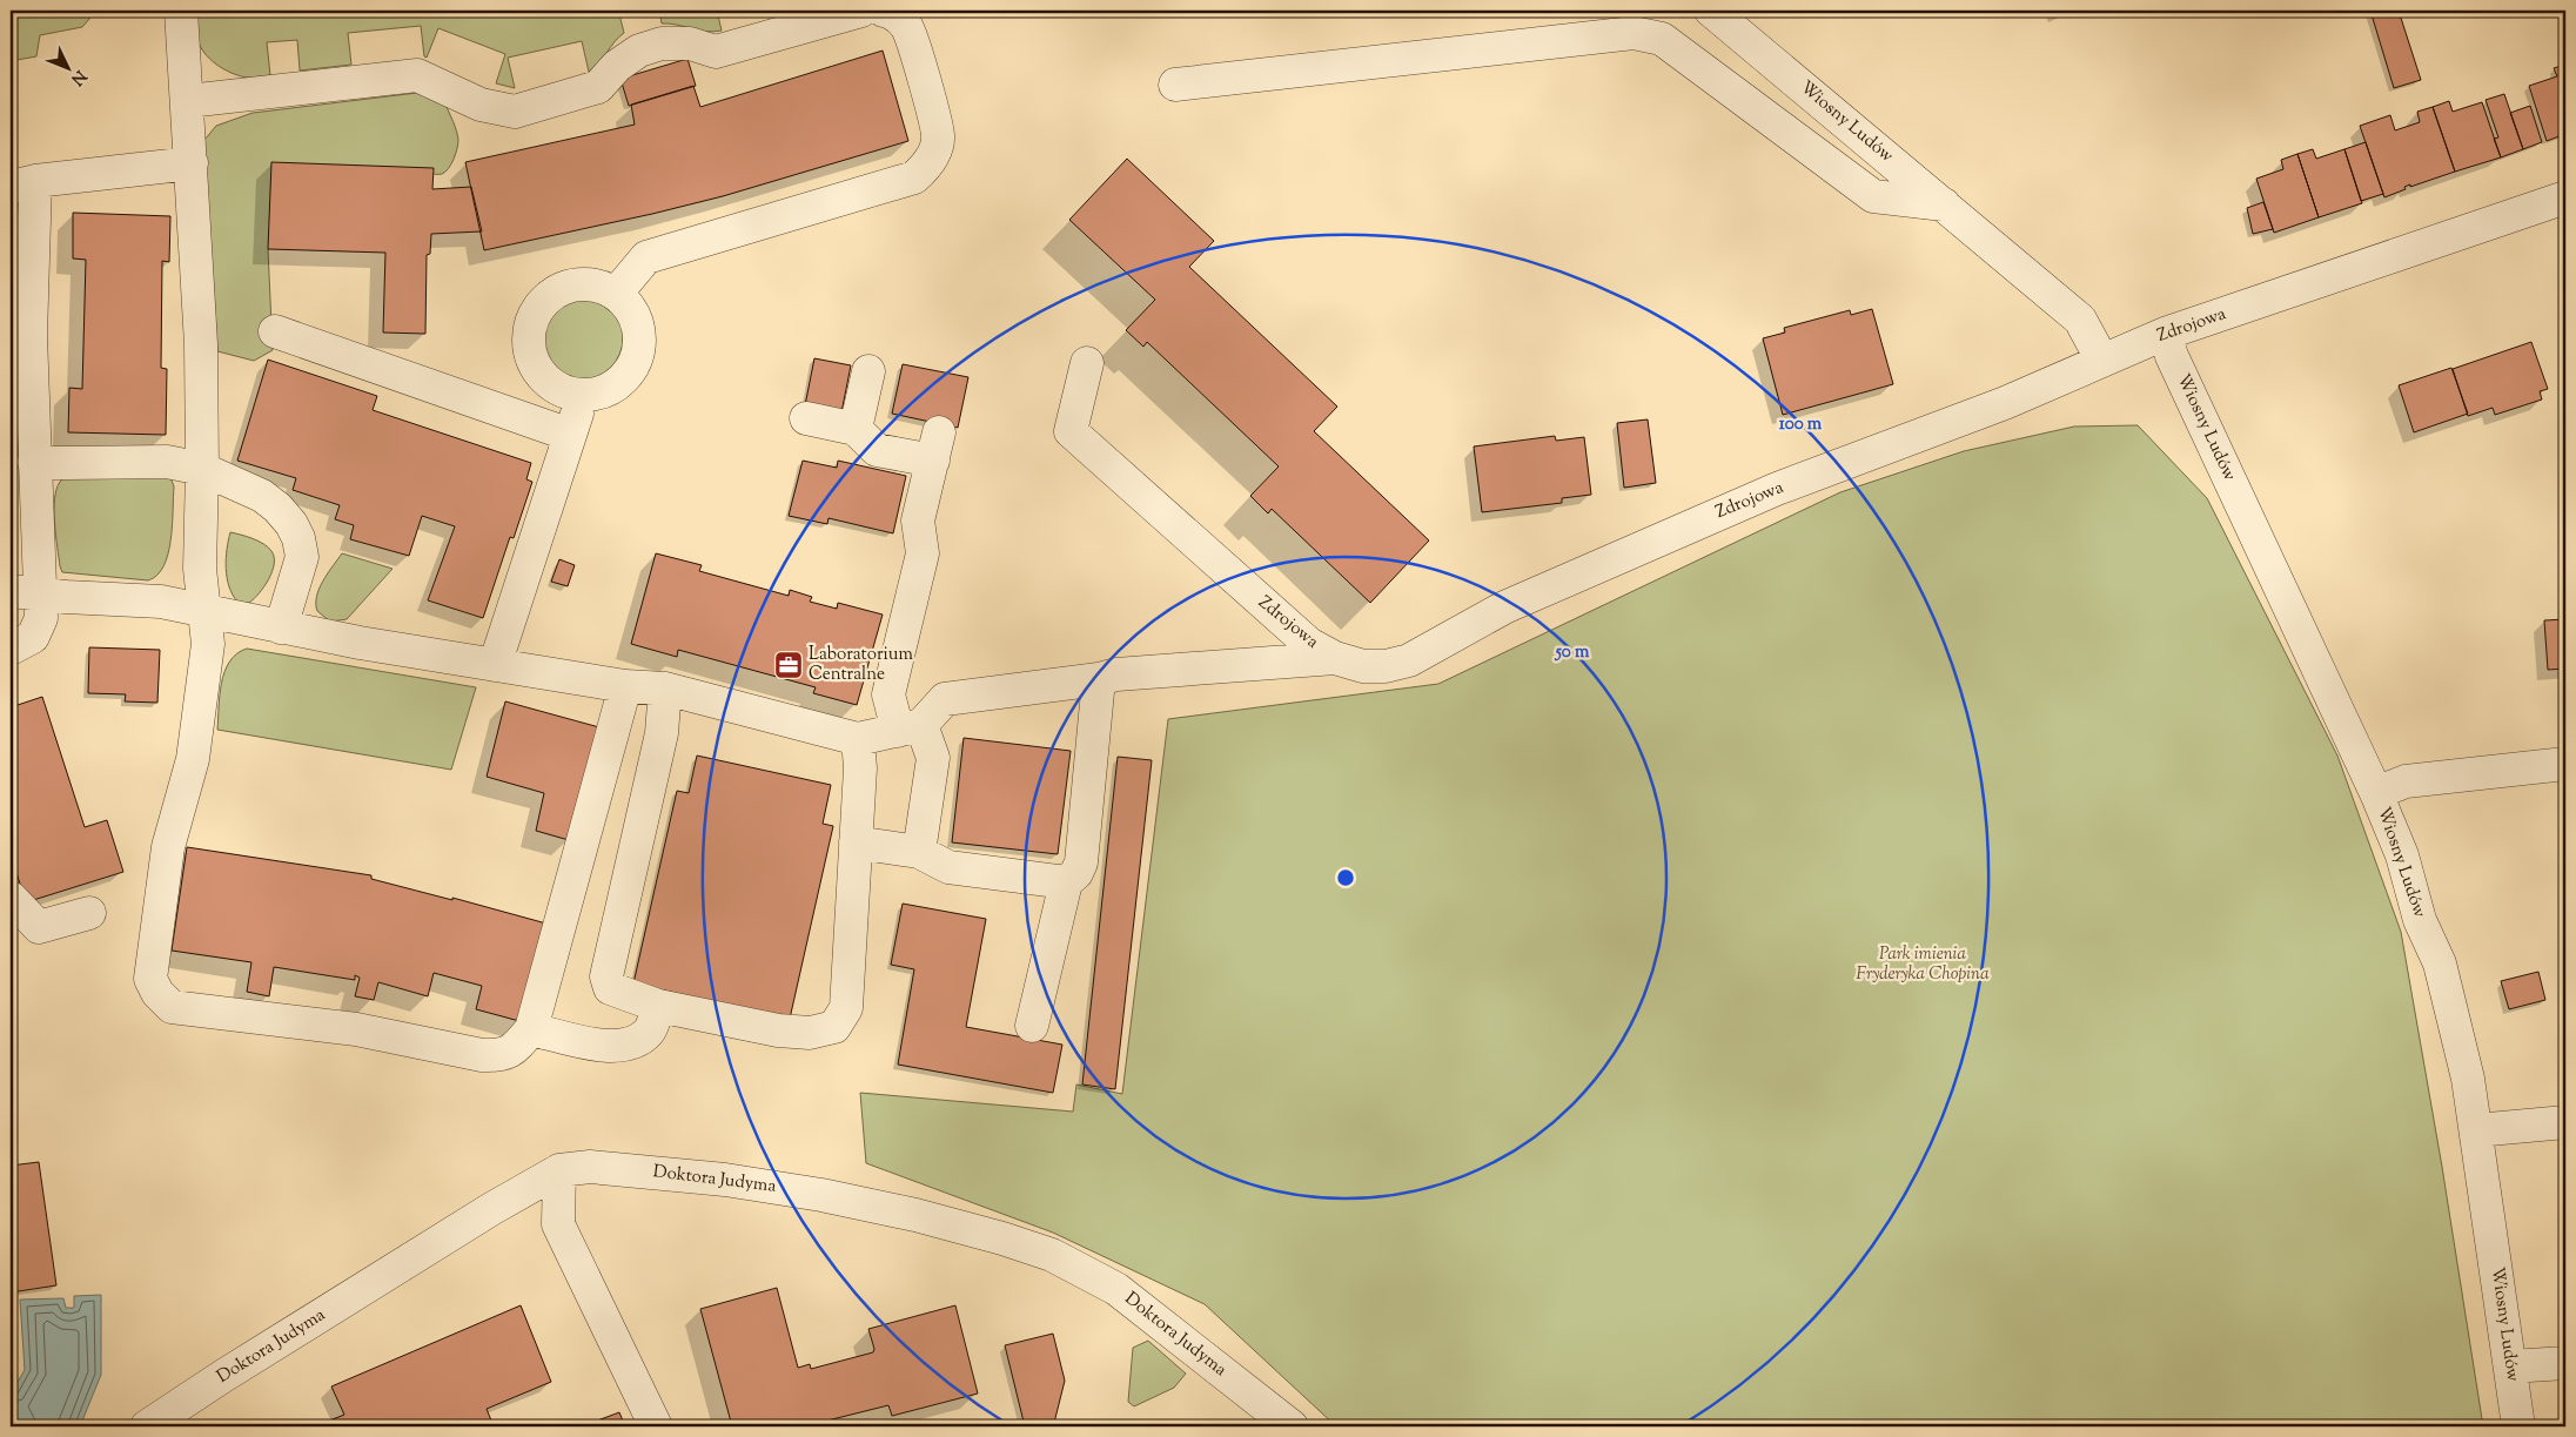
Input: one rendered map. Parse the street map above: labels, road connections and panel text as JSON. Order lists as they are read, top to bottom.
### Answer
{
  "streets": {
    "street": ["Wiosny Ludów", "Zdrojowa", "Doktora Judyma"]
  },
  "crossings": [
    ["Wiosny Ludów", "Zdrojowa"]
  ],
  "parks": ["Park imienia Fryderyka Chopina"],
  "places": {
    "office": ["Laboratorium Centralne"]
  },
  "north": "bottom right",
  "rings": ["100 m", "50 m"]
}
